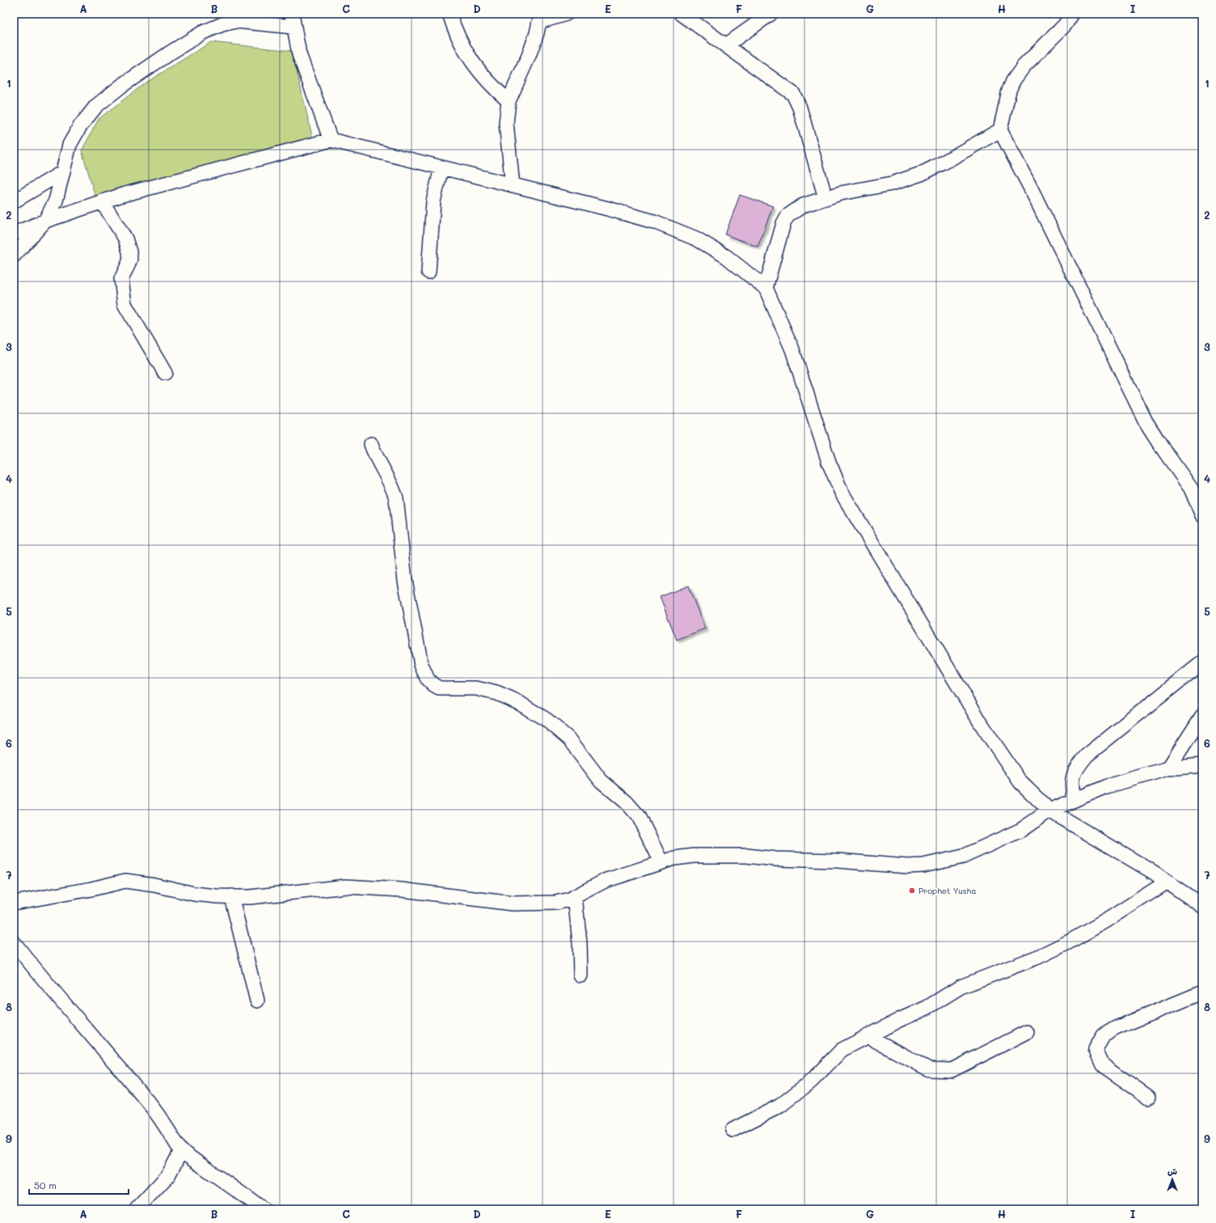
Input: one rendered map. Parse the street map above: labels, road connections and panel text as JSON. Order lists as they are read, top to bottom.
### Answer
{
  "places": ["Prophet Yusha"],
  "scale_bar": "50 m",
  "north": "top",
  "grid": {
    "columns": [
      "A",
      "B",
      "C",
      "D",
      "E",
      "F",
      "G",
      "H",
      "I"
    ],
    "rows": [
      "1",
      "2",
      "3",
      "4",
      "5",
      "6",
      "7",
      "8",
      "9"
    ]
  }
}
